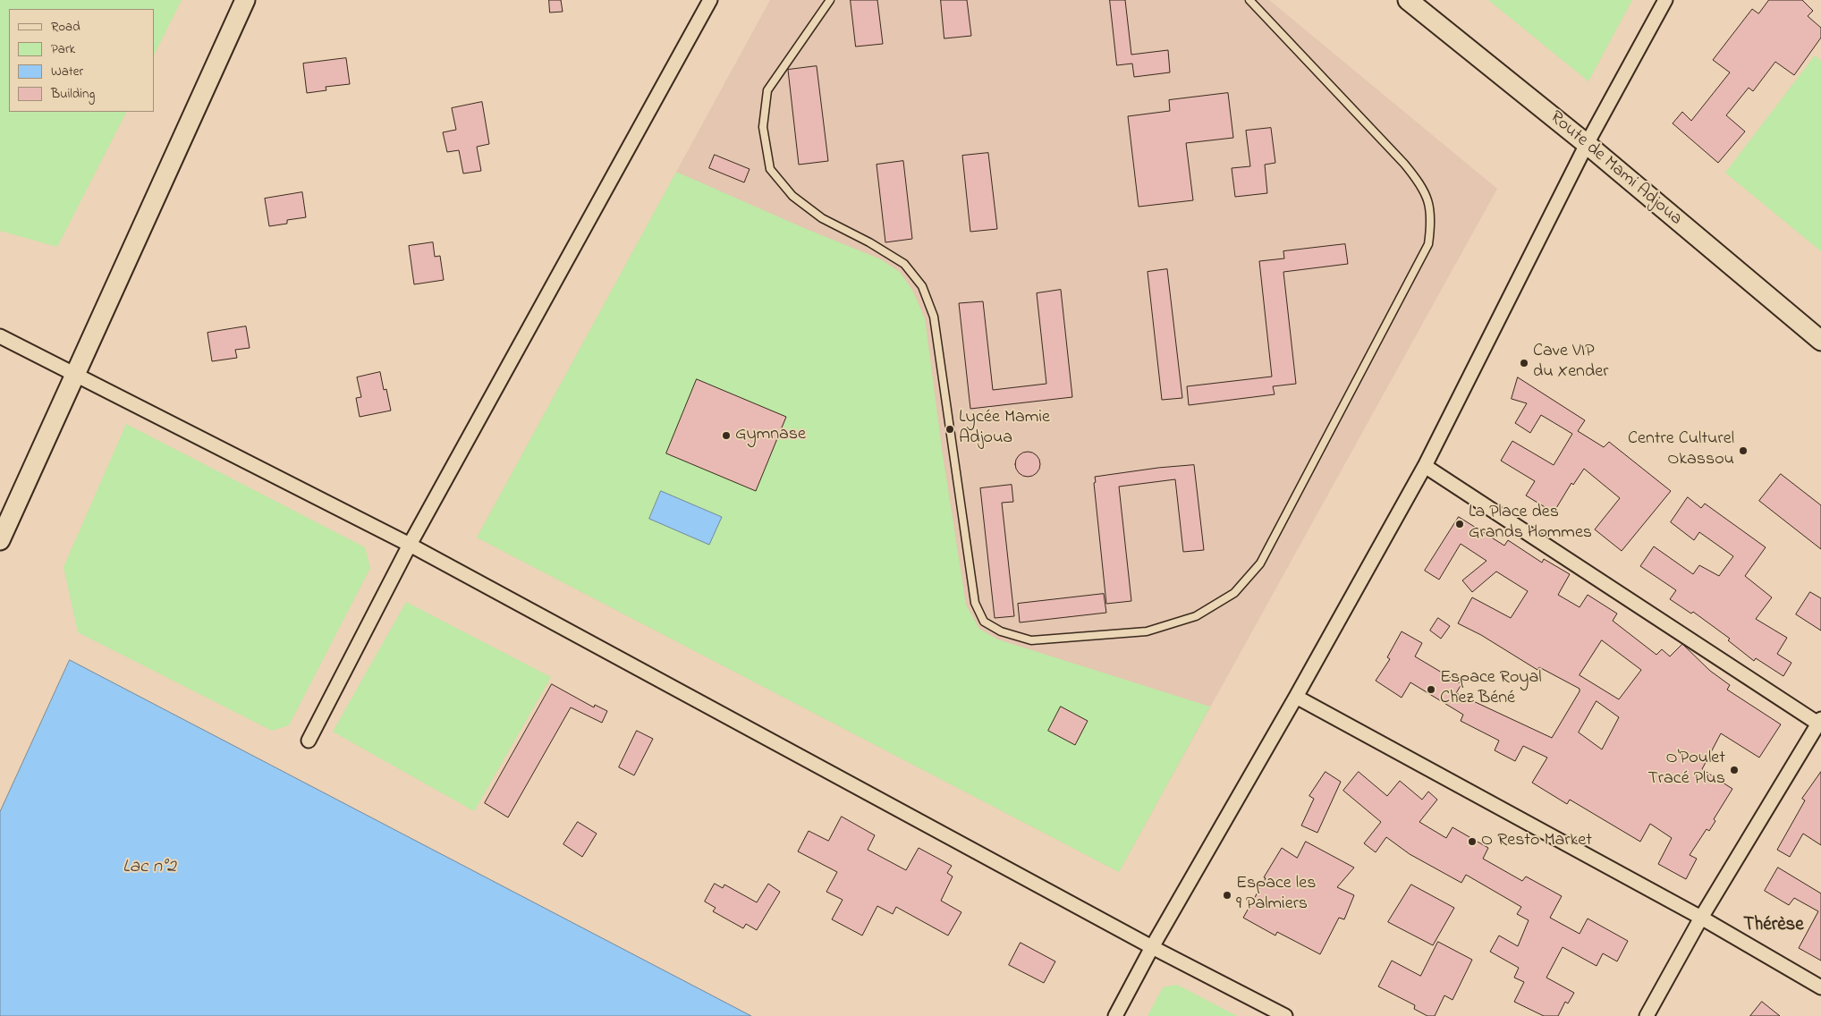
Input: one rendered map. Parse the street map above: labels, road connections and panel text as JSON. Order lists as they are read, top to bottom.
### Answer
{
  "streets": {
    "street": ["Route de Mami Adjoua"]
  },
  "districts": ["Thérèse"],
  "water": ["Lac n°2"],
  "places": [
    "Cave VIP du Xender",
    "Lycée Mamie Adjoua",
    "Gymnase",
    "Centre Culturel Okassou",
    "La Place des Grands Hommes",
    "Espace Royal Chez Béné",
    "O'Poulet Tracé Plus",
    "O Resto Market",
    "Espace les 9 Palmiers"
  ],
  "legend": [
    "Road",
    "Park",
    "Water",
    "Building"
  ]
}
